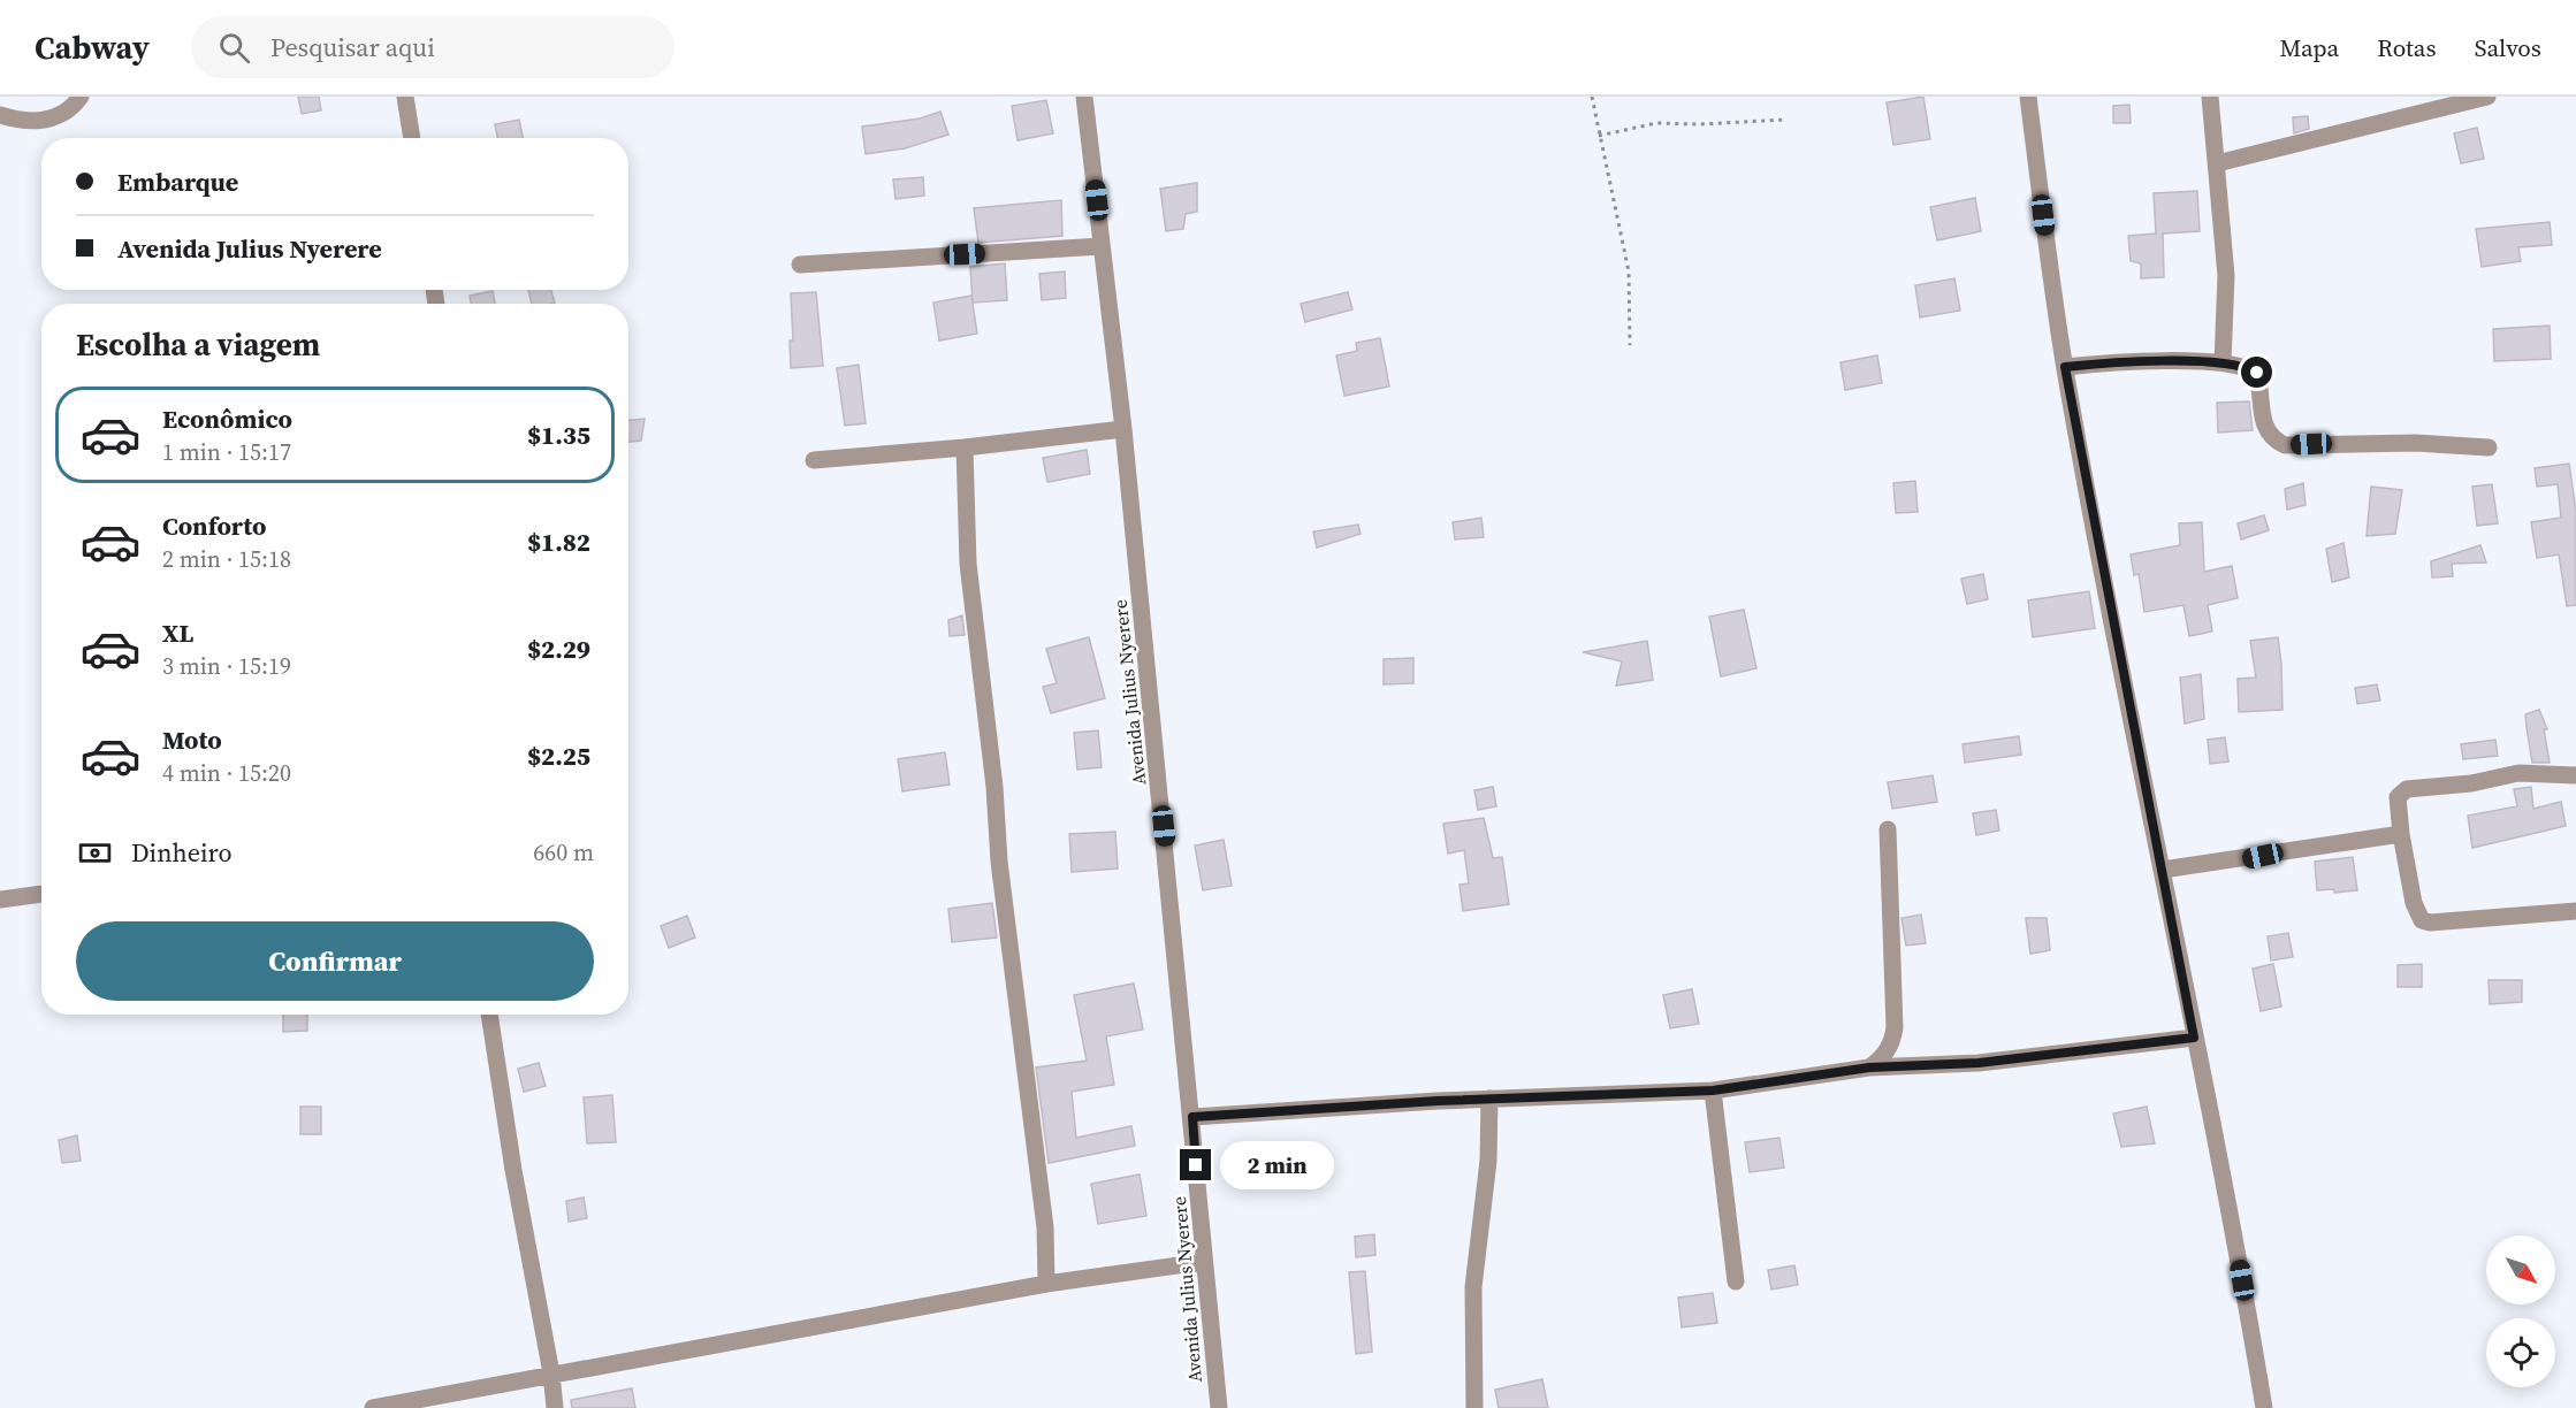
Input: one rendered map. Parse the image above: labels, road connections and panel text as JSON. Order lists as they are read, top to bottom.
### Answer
{
  "streets": {
    "street": ["Avenida Julius Nyerere"]
  },
  "north": "bottom right",
  "page": {
    "header": "Cabway",
    "search": "Pesquisar aqui",
    "nav": ["Mapa", "Rotas", "Salvos"],
    "banner": ["Embarque", "Avenida Julius Nyerere"],
    "heading": "Escolha a viagem",
    "list": [
      {
        "name": "Econômico",
        "note": "1 min · 15:17",
        "value": "$1.35"
      },
      {
        "name": "Conforto",
        "note": "2 min · 15:18",
        "value": "$1.82"
      },
      {
        "name": "XL",
        "note": "3 min · 15:19",
        "value": "$2.29"
      },
      {
        "name": "Moto",
        "note": "4 min · 15:20",
        "value": "$2.25"
      }
    ],
    "pay": ["Dinheiro", "660 m"],
    "buttons": "Confirmar",
    "bubble": "2 min"
  }
}
